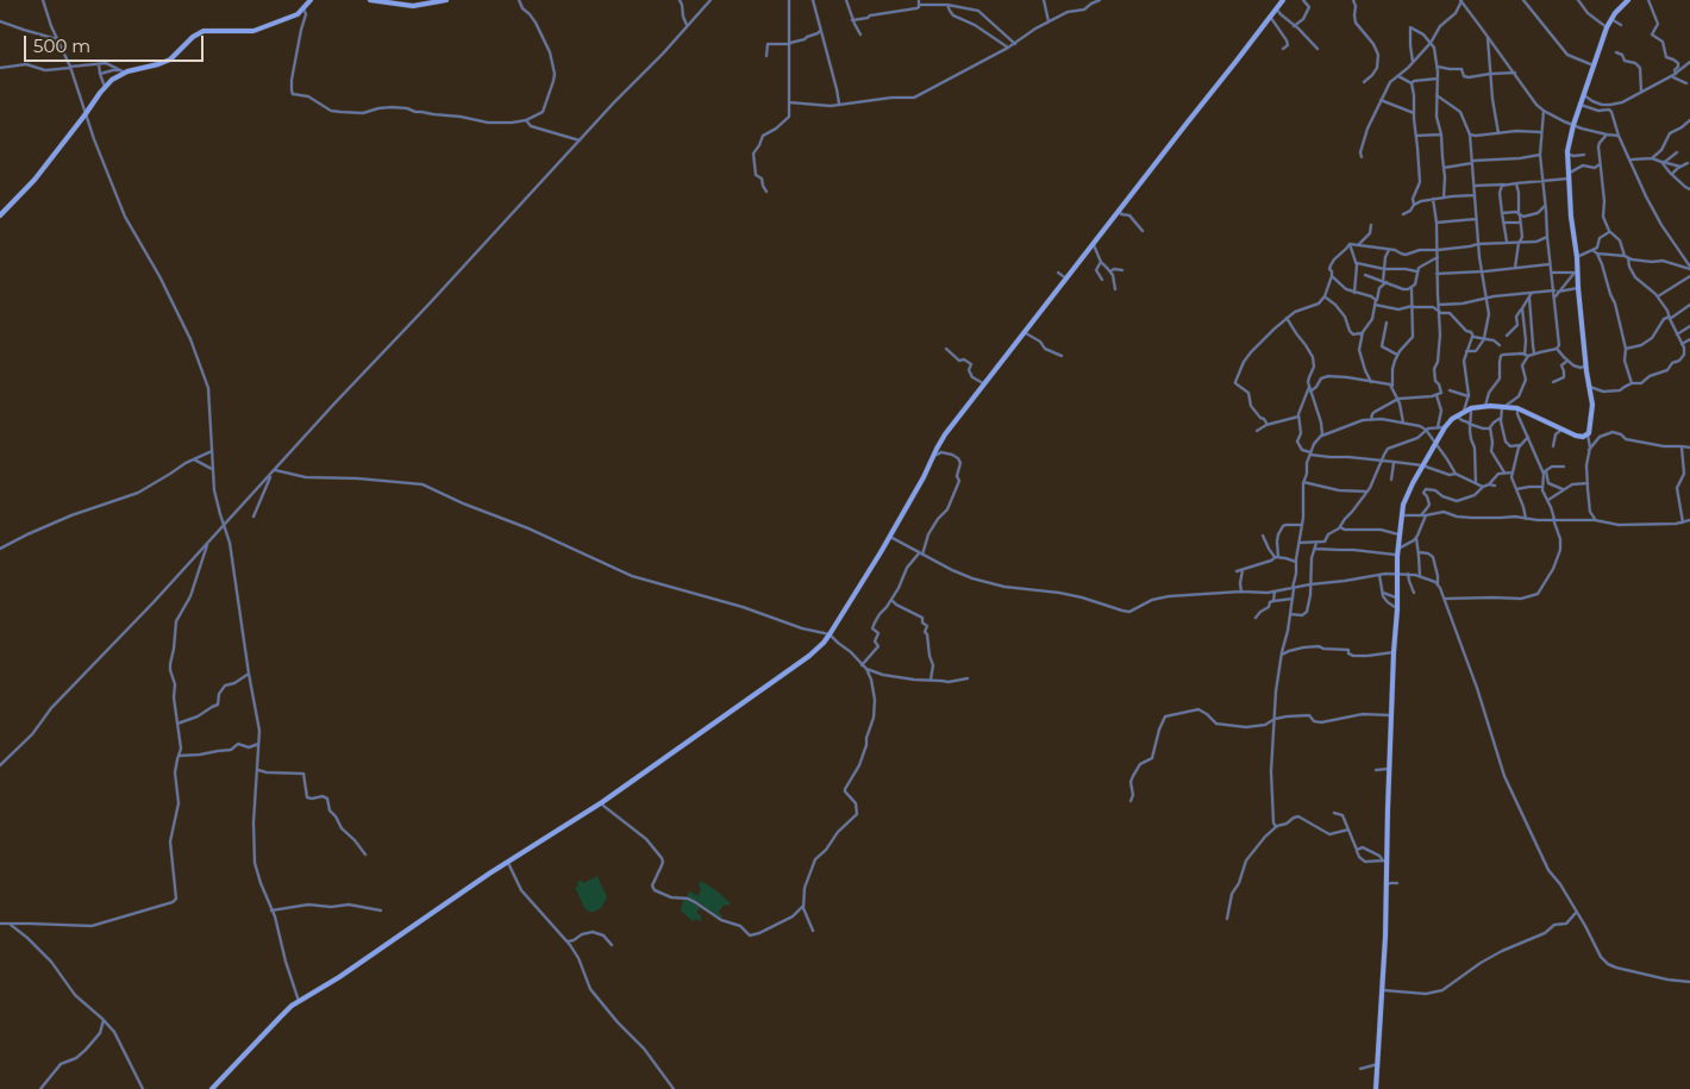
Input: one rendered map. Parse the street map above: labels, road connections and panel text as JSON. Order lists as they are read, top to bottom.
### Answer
{
  "scale_bar": "500 m"
}
